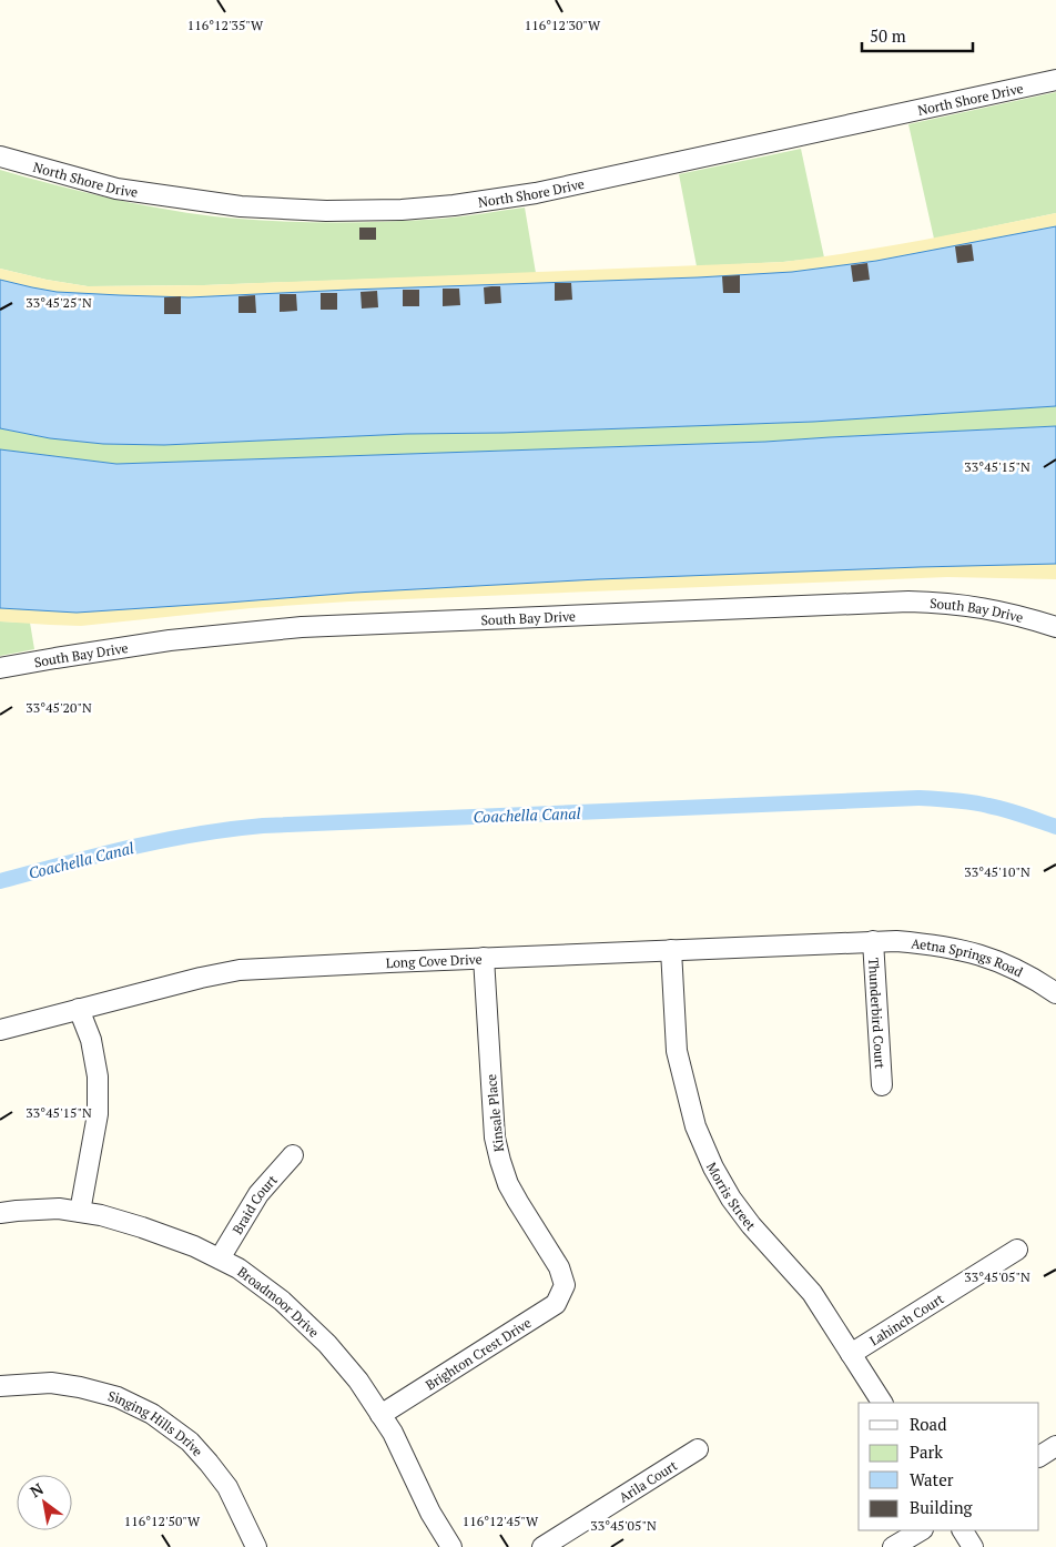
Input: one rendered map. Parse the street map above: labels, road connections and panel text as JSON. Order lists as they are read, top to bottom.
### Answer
{
  "streets": {
    "street": [
      "North Shore Drive",
      "South Bay Drive",
      "Aetna Springs Road",
      "Long Cove Drive",
      "Thunderbird Court",
      "Kinsale Place",
      "Morris Street",
      "Braid Court",
      "Broadmoor Drive",
      "Lahinch Court",
      "Brighton Crest Drive",
      "Singing Hills Drive",
      "Arila Court"
    ]
  },
  "crossings": [
    ["Aetna Springs Road", "Long Cove Drive"],
    ["Aetna Springs Road", "Thunderbird Court"],
    ["Long Cove Drive", "Thunderbird Court"],
    ["Long Cove Drive", "Kinsale Place"],
    ["Long Cove Drive", "Morris Street"],
    ["Kinsale Place", "Brighton Crest Drive"],
    ["Morris Street", "Lahinch Court"],
    ["Braid Court", "Broadmoor Drive"],
    ["Broadmoor Drive", "Brighton Crest Drive"]
  ],
  "water": ["Coachella Canal"],
  "legend": [
    "Road",
    "Park",
    "Water",
    "Building"
  ],
  "scale_bar": "50 m",
  "north": "top left",
  "coordinates": [
    "116°12'35\"W",
    "116°12'30\"W",
    "33°45'25\"N",
    "33°45'15\"N",
    "33°45'20\"N",
    "33°45'10\"N",
    "33°45'05\"N",
    "116°12'50\"W",
    "116°12'45\"W"
  ]
}
